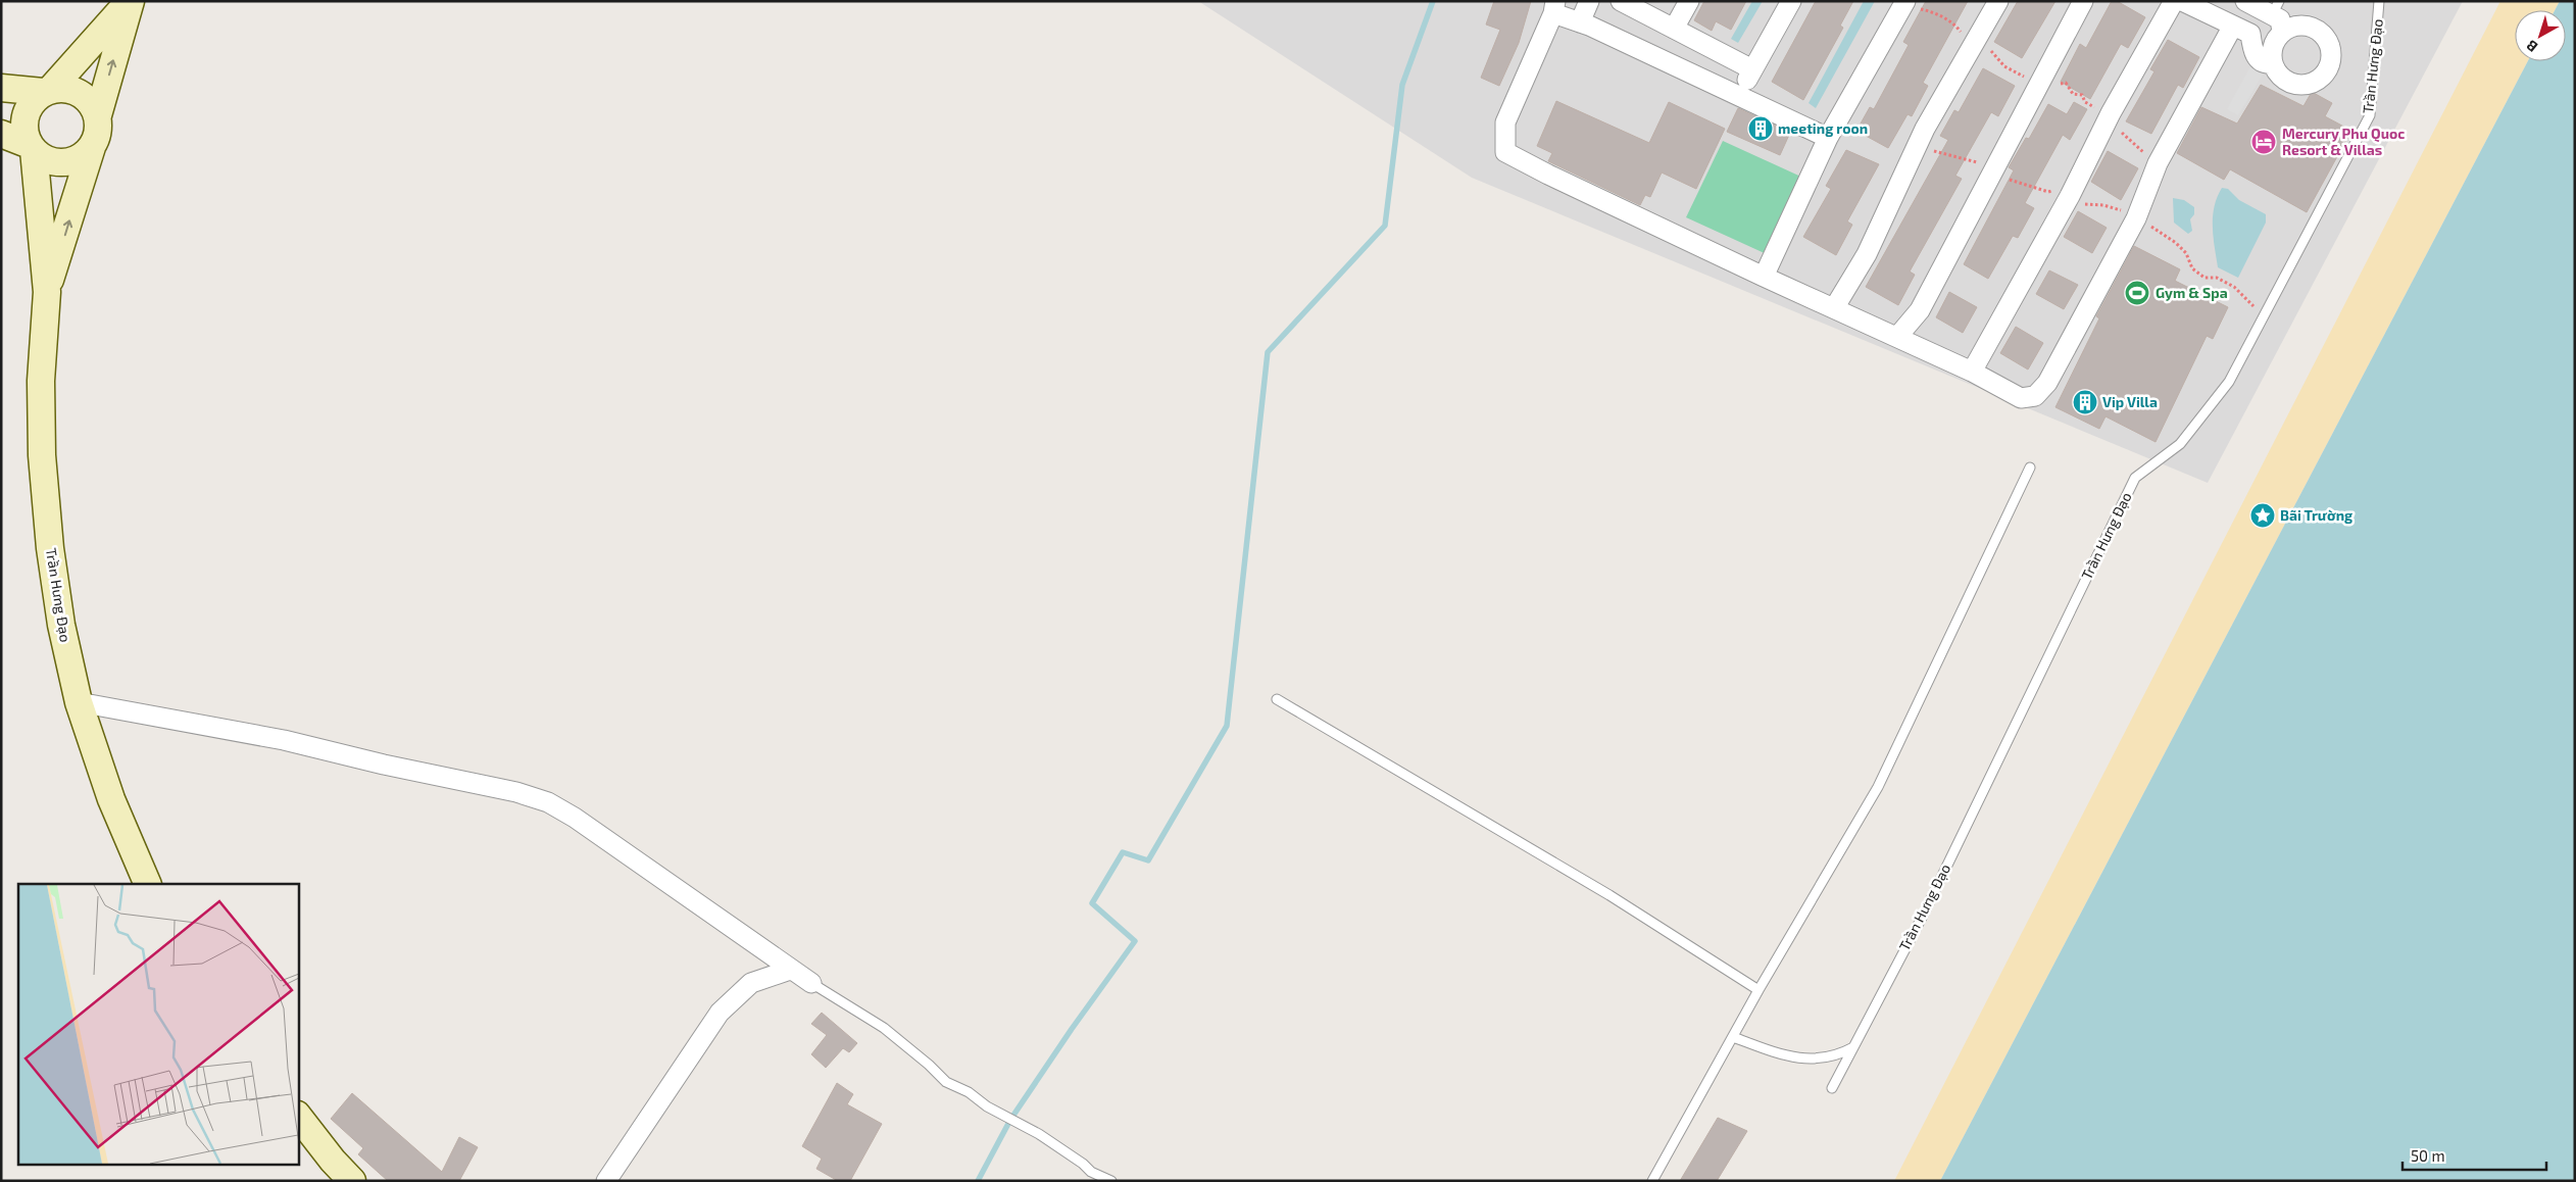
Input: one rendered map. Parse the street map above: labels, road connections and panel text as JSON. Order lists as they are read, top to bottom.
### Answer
{
  "streets": {
    "main road": ["Trần Hưng Đạo"]
  },
  "places": {
    "building": ["meeting roon", "Vip Villa"],
    "hotel": ["Mercury Phu Quoc Resort & Villas"],
    "sports": ["Gym & Spa"],
    "place": ["Bãi Trường"]
  },
  "scale_bar": "50 m",
  "north": "bottom left"
}
